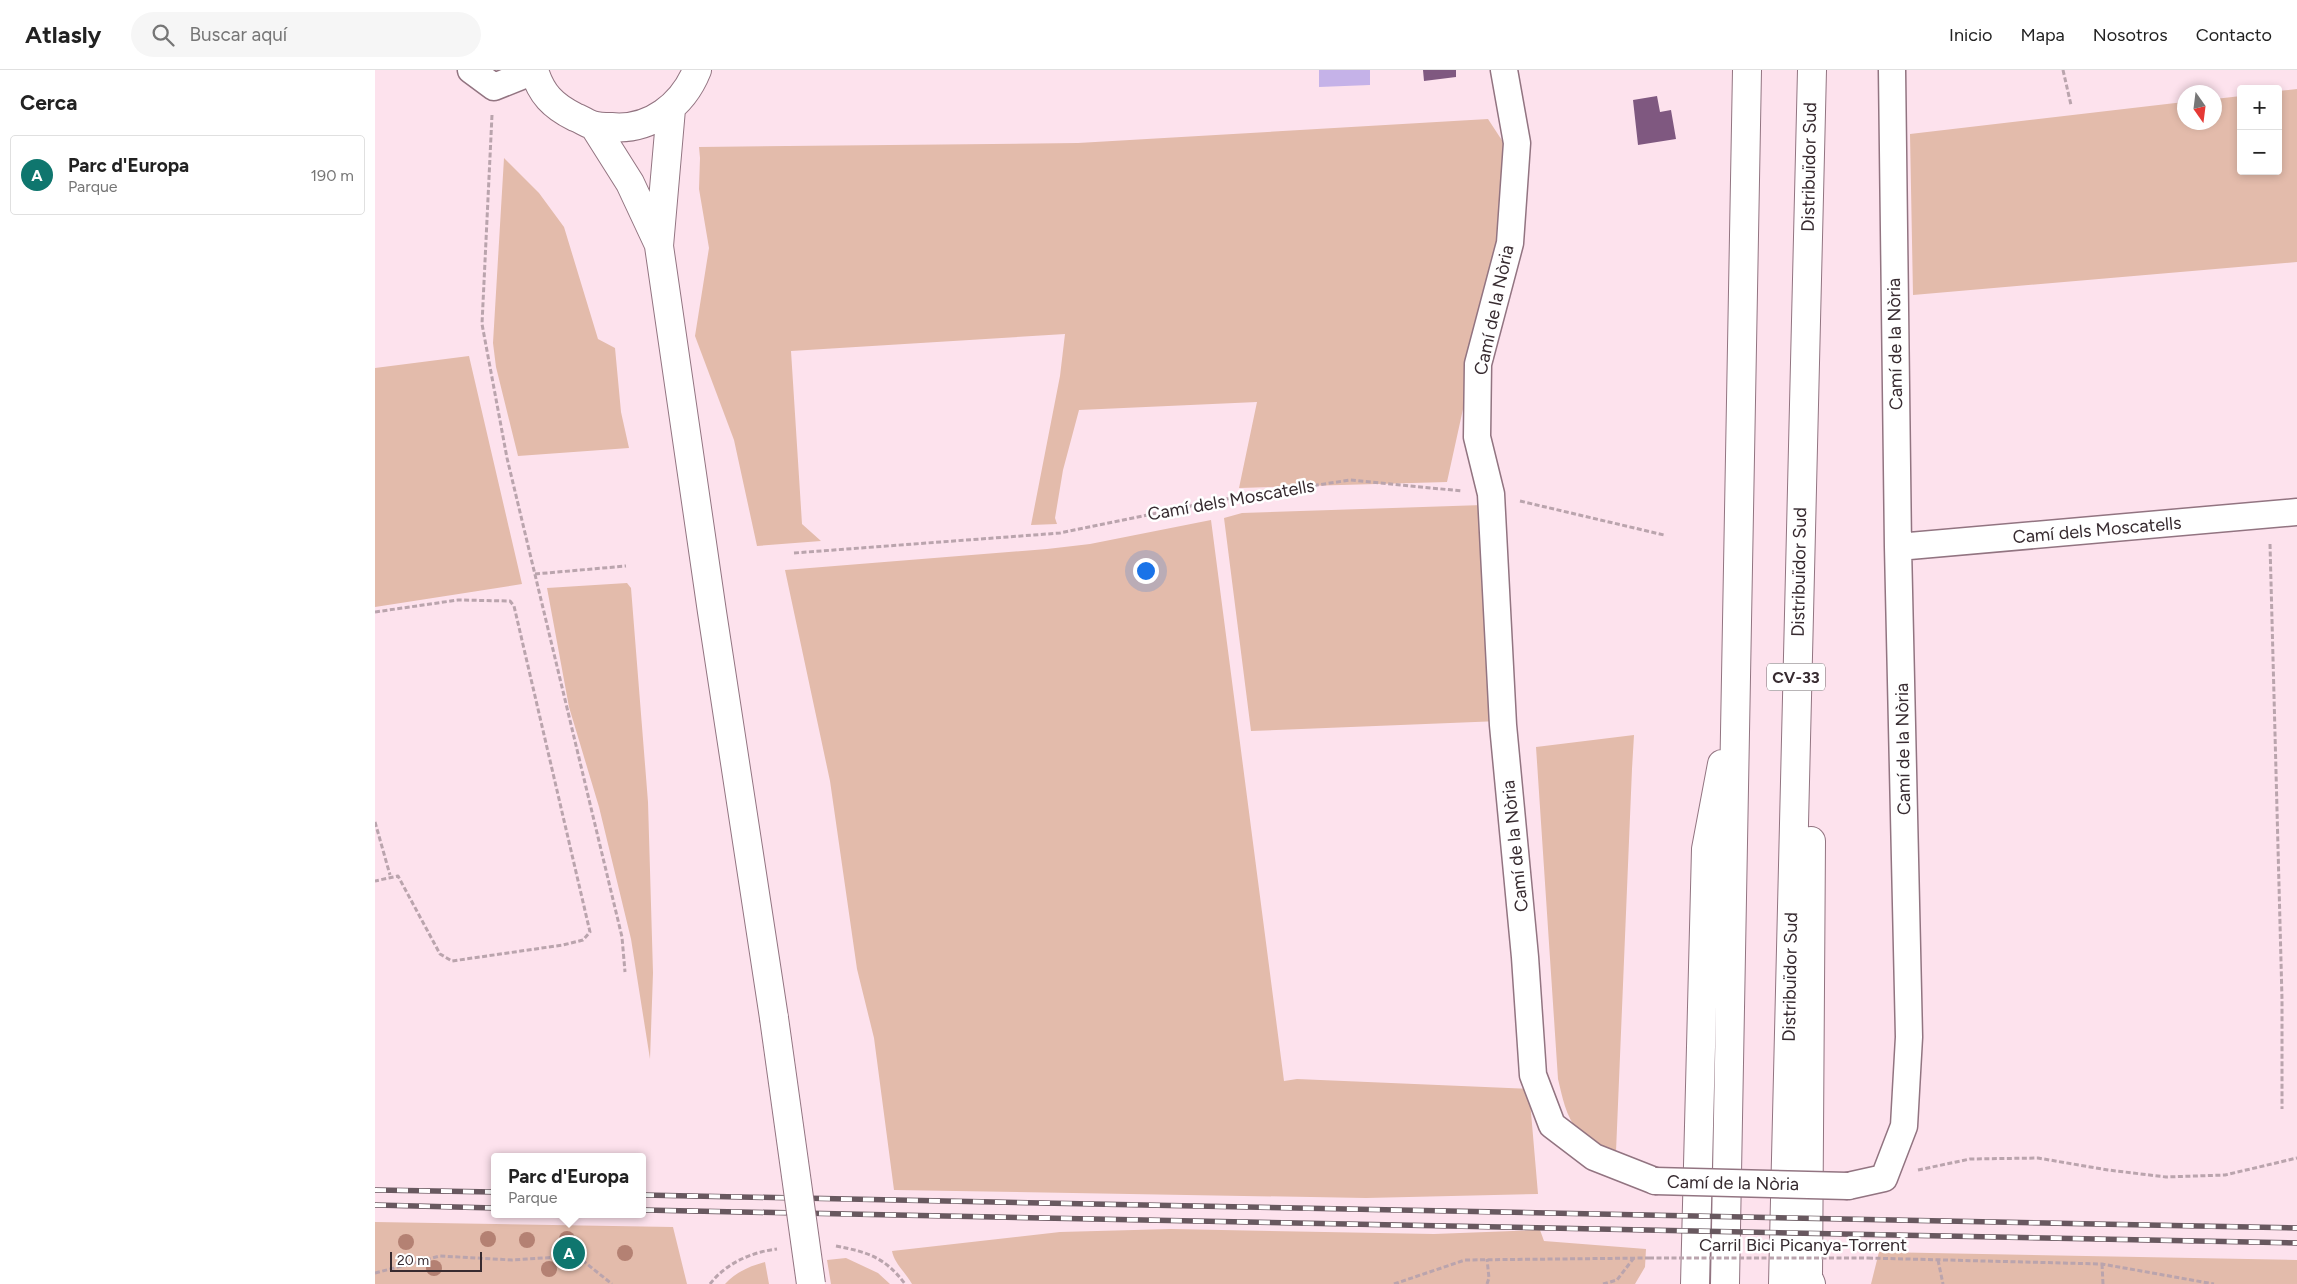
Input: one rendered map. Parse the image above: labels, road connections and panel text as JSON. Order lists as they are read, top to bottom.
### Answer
{
  "streets": {
    "main road": ["Distribuïdor Sud", "CV-33"],
    "street": ["Camí de la Nòria", "Camí dels Moscatells"],
    "path": ["Carril Bici Picanya-Torrent"]
  },
  "crossings": [
    ["Camí de la Nòria", "Camí dels Moscatells"]
  ],
  "scale_bar": "20 m",
  "north": "bottom",
  "page": {
    "header": "Atlasly",
    "search": "Buscar aquí",
    "nav": [
      "Inicio",
      "Mapa",
      "Nosotros",
      "Contacto"
    ],
    "heading": "Cerca",
    "map_buttons": ["+", "−"],
    "list": [
      {
        "mark": "A",
        "name": "Parc d'Europa",
        "note": "Parque",
        "value": "190 m"
      }
    ],
    "popup": ["Parc d'Europa", "Parque"],
    "pins": "A",
    "scale": "20 m"
  }
}
